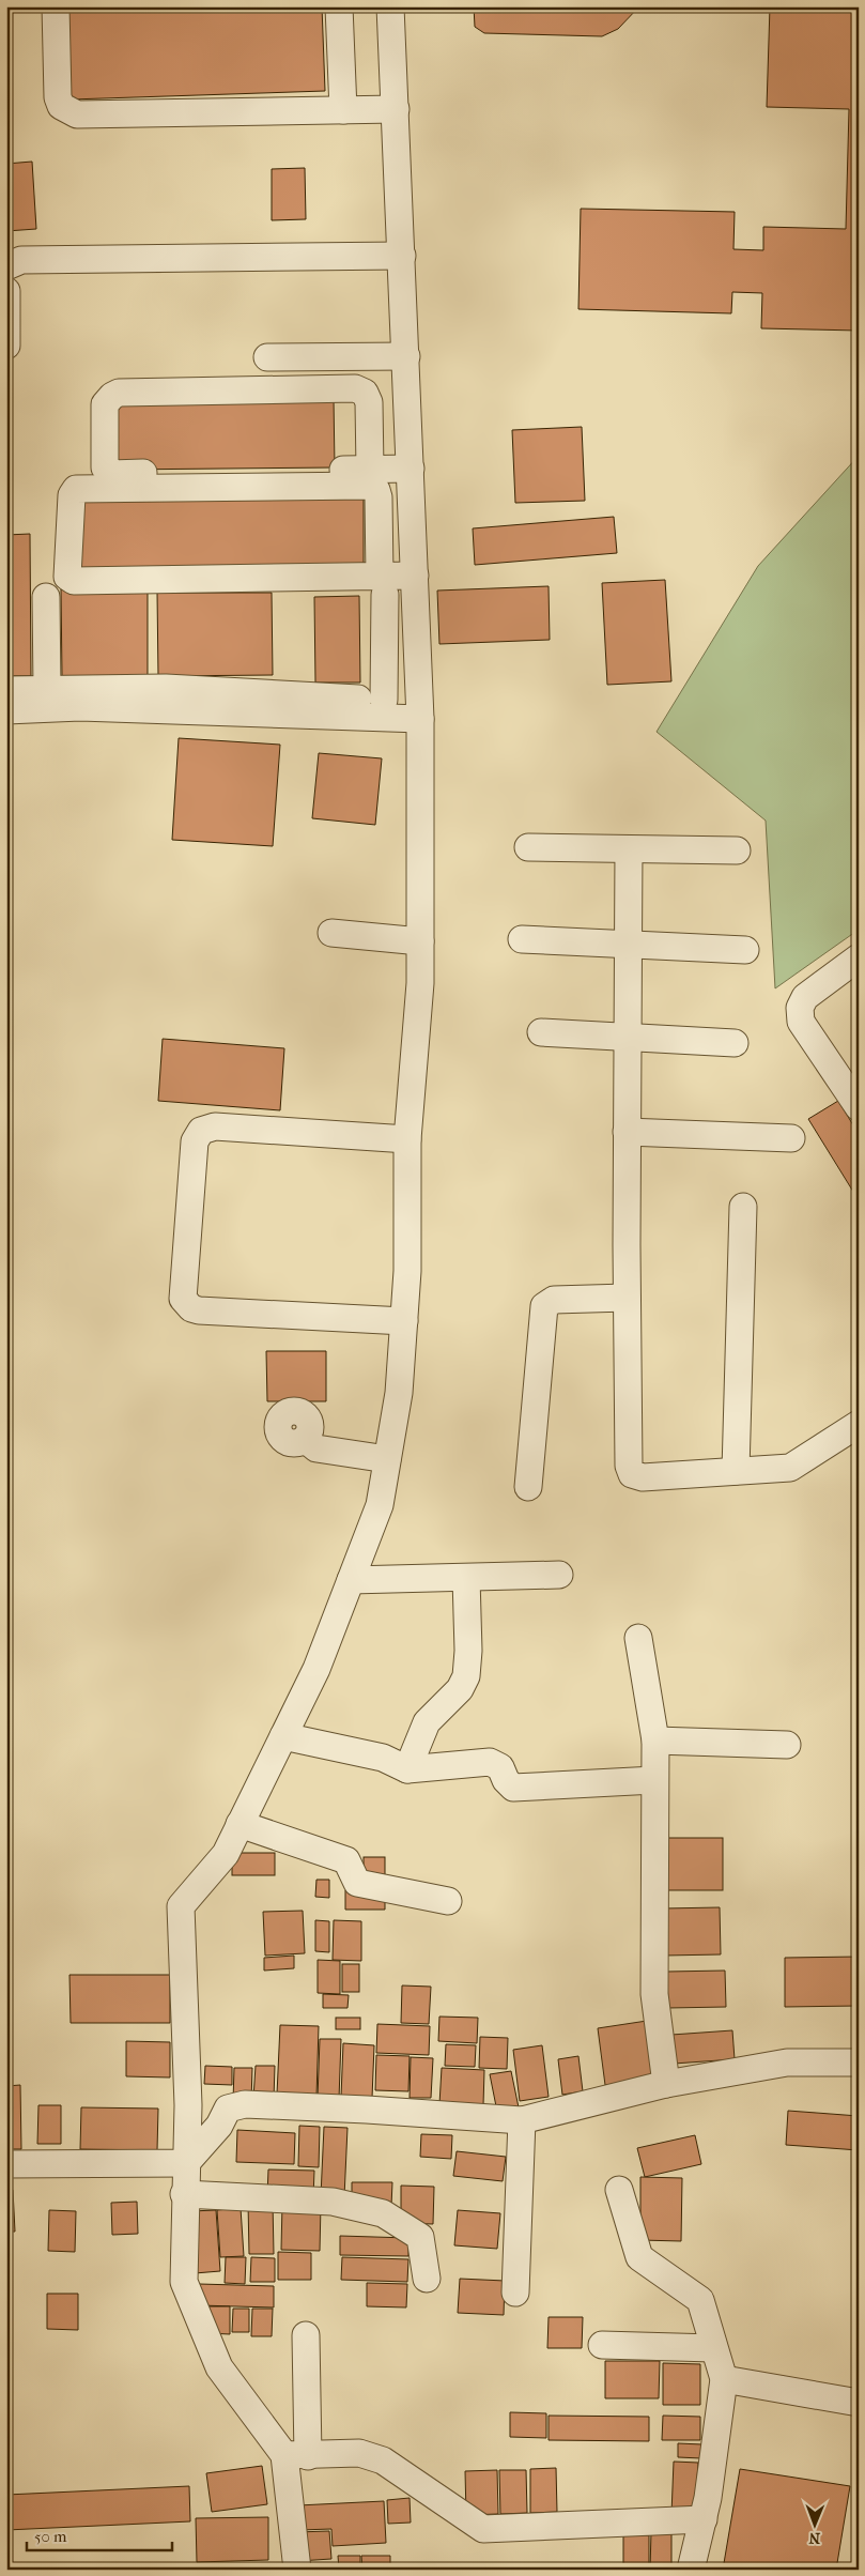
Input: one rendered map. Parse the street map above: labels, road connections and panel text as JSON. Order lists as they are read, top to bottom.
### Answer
{
  "scale_bar": "50 m",
  "north": "bottom"
}
